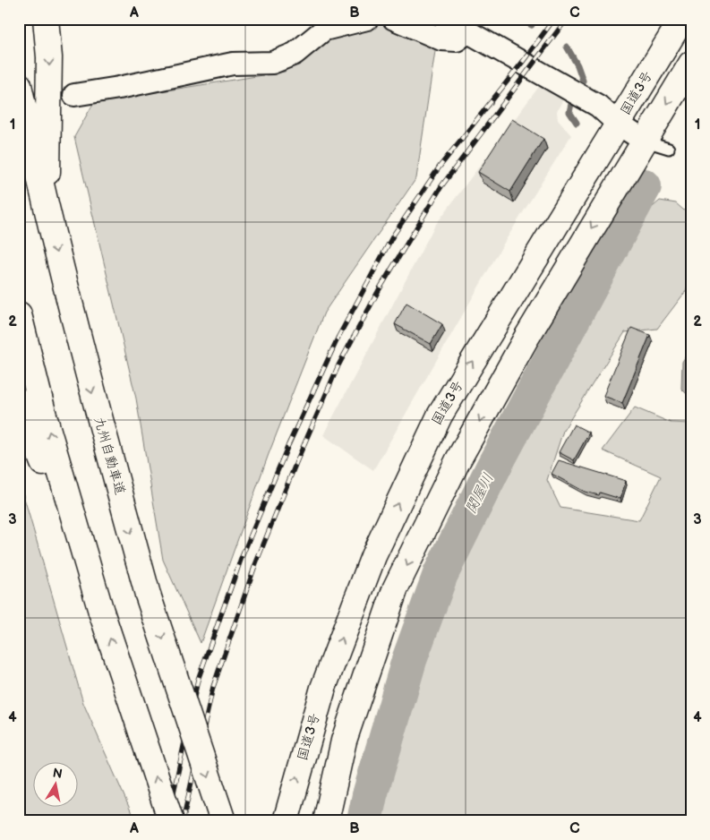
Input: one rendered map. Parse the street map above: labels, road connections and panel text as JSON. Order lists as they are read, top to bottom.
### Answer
{
  "streets": {
    "highway": ["国道3号", "九州自動車道"]
  },
  "water": ["関屋川"],
  "north": "top",
  "grid": {
    "columns": ["A", "B", "C"],
    "rows": [
      "1",
      "2",
      "3",
      "4"
    ]
  }
}
